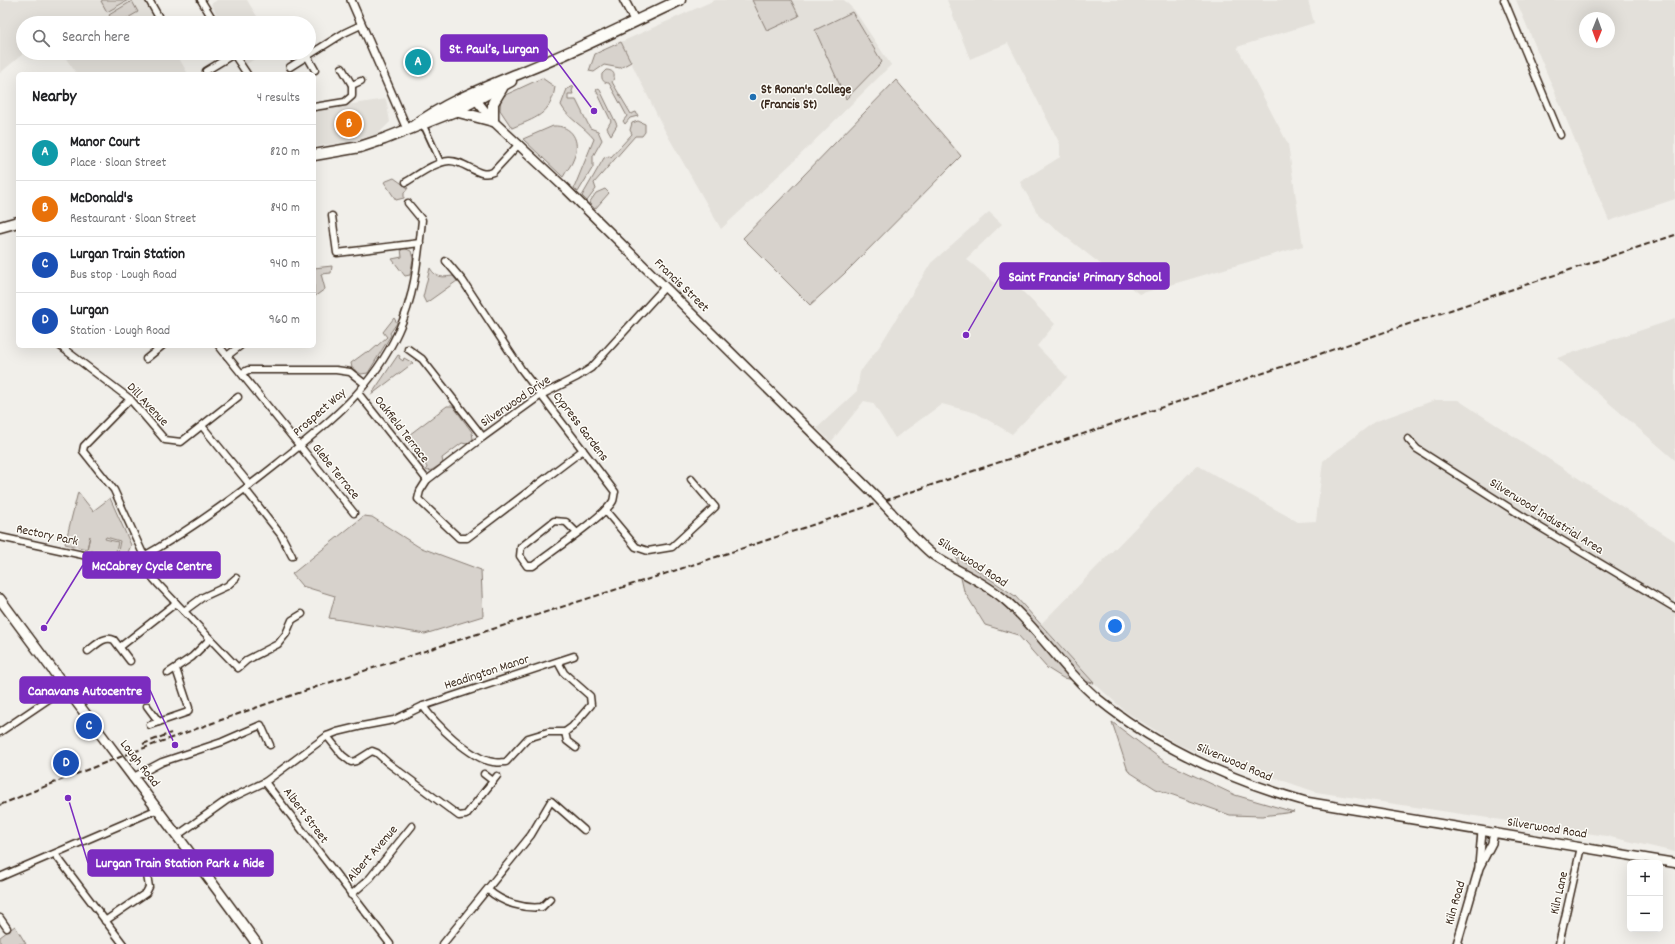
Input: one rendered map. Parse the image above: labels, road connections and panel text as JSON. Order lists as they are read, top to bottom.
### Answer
{
  "streets": {
    "main road": ["Francis Street", "Silverwood Road", "Lough Road"],
    "street": [
      "Silverwood Drive",
      "Dill Avenue",
      "Prospect Way",
      "Cypress Gardens",
      "Oakfield Terrace",
      "Glebe Terrace",
      "Silverwood Industrial Area",
      "Rectory Park",
      "Headington Manor",
      "Albert Street",
      "Albert Avenue",
      "Kiln Lane",
      "Kiln Road"
    ]
  },
  "crossings": [
    ["Francis Street", "Silverwood Drive"],
    ["Francis Street", "Silverwood Road"],
    ["Silverwood Drive", "Cypress Gardens"],
    ["Silverwood Drive", "Oakfield Terrace"],
    ["Prospect Way", "Oakfield Terrace"],
    ["Prospect Way", "Glebe Terrace"],
    ["Prospect Way", "Rectory Park"],
    ["Silverwood Road", "Kiln Lane"],
    ["Silverwood Road", "Kiln Road"],
    ["Headington Manor", "Albert Street"],
    ["Lough Road", "Albert Street"],
    ["Albert Street", "Albert Avenue"]
  ],
  "places": [
    "St Ronan's College (Francis St)",
    "St. Paul’s, Lurgan",
    "Saint Francis' Primary School",
    "McCabrey Cycle Centre",
    "Canavans Autocentre",
    "Lurgan Train Station Park & Ride"
  ],
  "north": "bottom",
  "page": {
    "search": "Search here",
    "pins": [
      "A",
      "B",
      "C",
      "D"
    ],
    "heading": ["Nearby", "4 results"],
    "list": [
      {
        "mark": "A",
        "name": "Manor Court",
        "note": "Place · Sloan Street",
        "value": "820 m"
      },
      {
        "mark": "B",
        "name": "McDonald's",
        "note": "Restaurant · Sloan Street",
        "value": "840 m"
      },
      {
        "mark": "C",
        "name": "Lurgan Train Station",
        "note": "Bus stop · Lough Road",
        "value": "940 m"
      },
      {
        "mark": "D",
        "name": "Lurgan",
        "note": "Station · Lough Road",
        "value": "960 m"
      }
    ],
    "map_buttons": ["+", "−"]
  }
}
